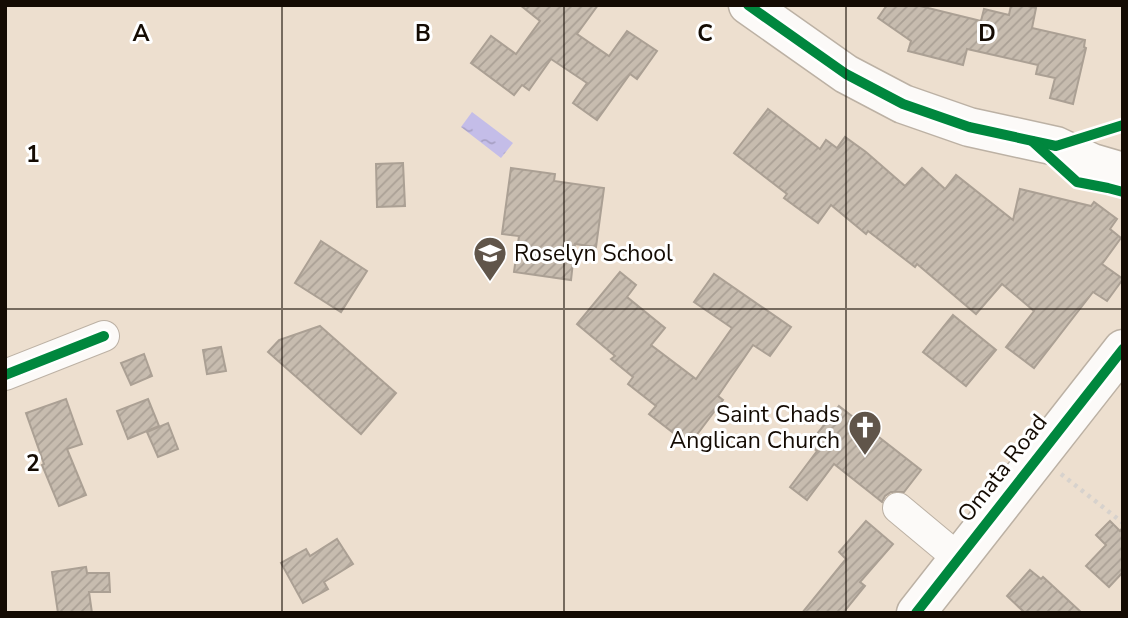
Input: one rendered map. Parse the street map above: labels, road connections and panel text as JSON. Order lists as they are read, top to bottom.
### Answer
{
  "streets": {
    "main road": ["Omata Road"]
  },
  "places": {
    "school or university": ["Roselyn School"],
    "church": ["Saint Chads Anglican Church"]
  },
  "grid": {
    "columns": [
      "A",
      "B",
      "C",
      "D"
    ],
    "rows": ["1", "2"]
  }
}
